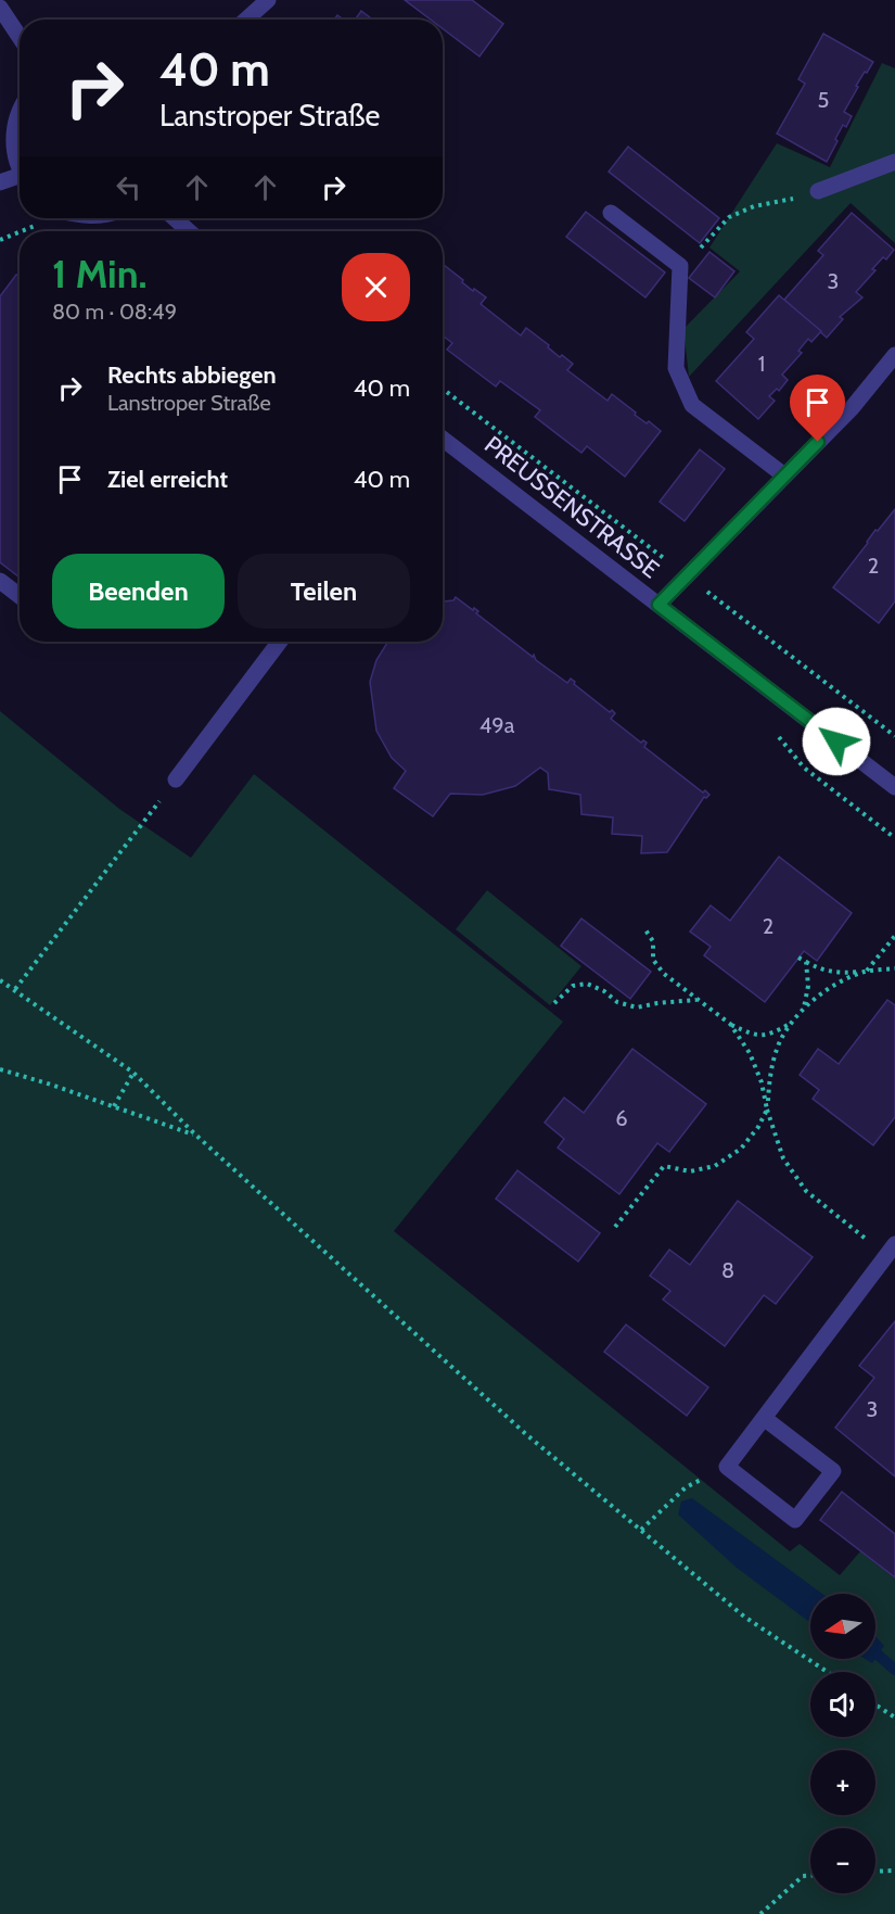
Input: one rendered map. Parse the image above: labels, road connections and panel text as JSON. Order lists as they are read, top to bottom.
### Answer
{
  "streets": {
    "street": ["PREUSSENSTRASSE"]
  },
  "house_numbers": [
    "5",
    "3",
    "1",
    "2",
    "49a",
    "2",
    "6",
    "8",
    "3"
  ],
  "north": "left",
  "page": {
    "turn": ["40 m", "Lanstroper Straße"],
    "heading": ["1 Min.", "80 m · 08:49"],
    "list": [
      {
        "name": "Rechts abbiegen",
        "note": "Lanstroper Straße",
        "value": "40 m"
      },
      {
        "name": "Ziel erreicht",
        "value": "40 m"
      }
    ],
    "buttons": ["Beenden", "Teilen"],
    "map_buttons": ["+", "−"]
  }
}
